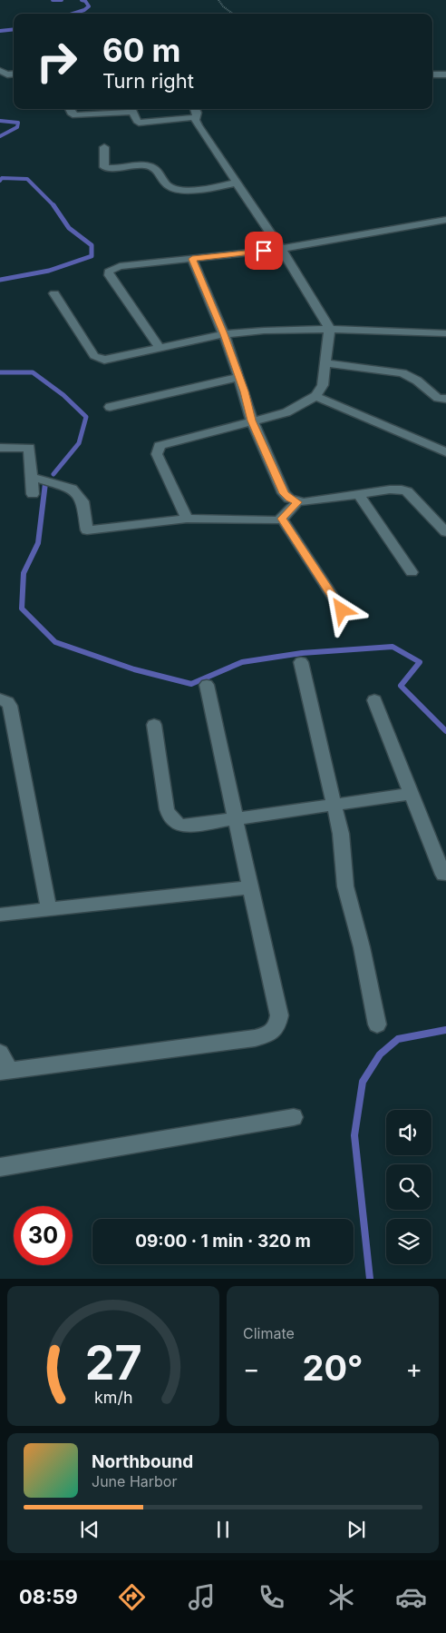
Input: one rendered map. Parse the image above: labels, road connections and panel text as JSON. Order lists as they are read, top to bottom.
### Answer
{
  "page": {
    "turn": ["60 m", "Turn right"],
    "limit": "30",
    "trip": "09:00 · 1 min · 320 m",
    "tile": "Climate",
    "heat": ["−", "20°", "+"],
    "song": ["Northbound", "June Harbor"],
    "tabs": "08:59",
    "gauge": ["27", "km/h"]
  }
}
